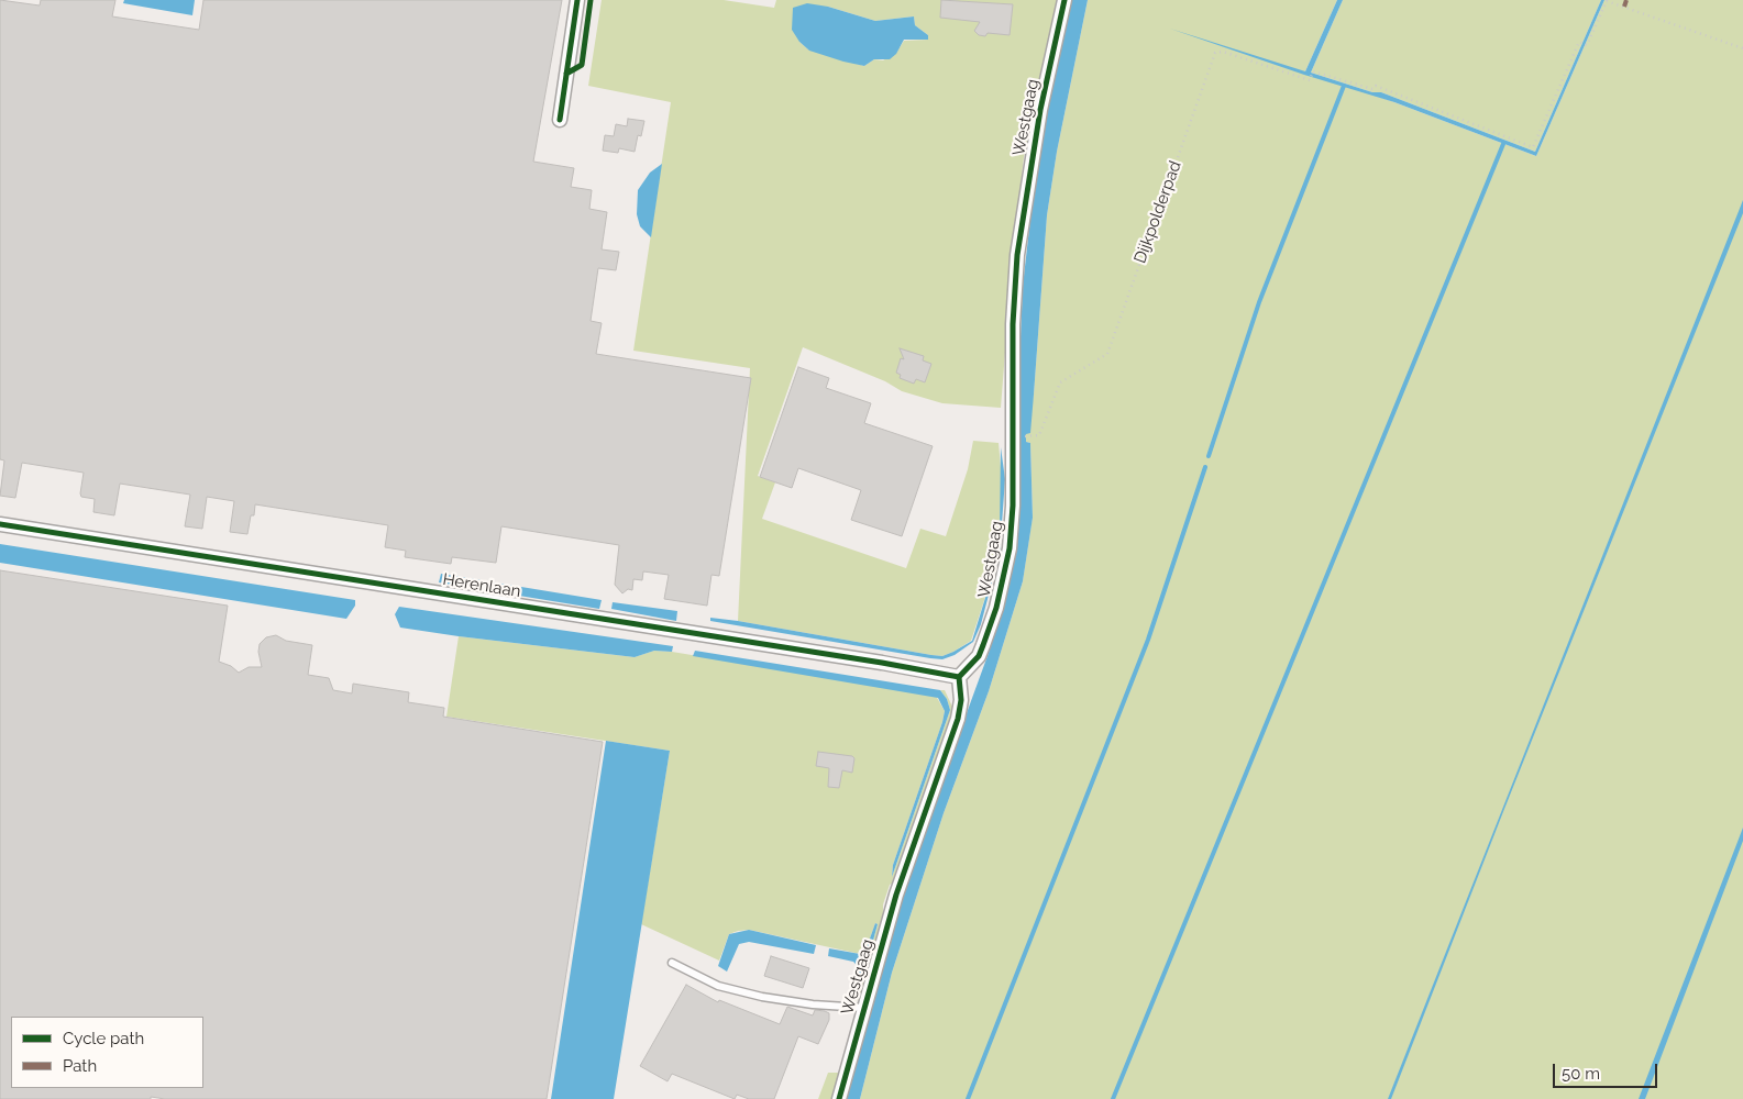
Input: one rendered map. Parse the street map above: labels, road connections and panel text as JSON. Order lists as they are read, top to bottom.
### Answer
{
  "streets": {
    "street": ["Westgaag", "Herenlaan"],
    "path": ["Dijkpolderpad"]
  },
  "crossings": [
    ["Westgaag", "Herenlaan"]
  ],
  "legend": ["Cycle path", "Path"],
  "scale_bar": "50 m"
}
